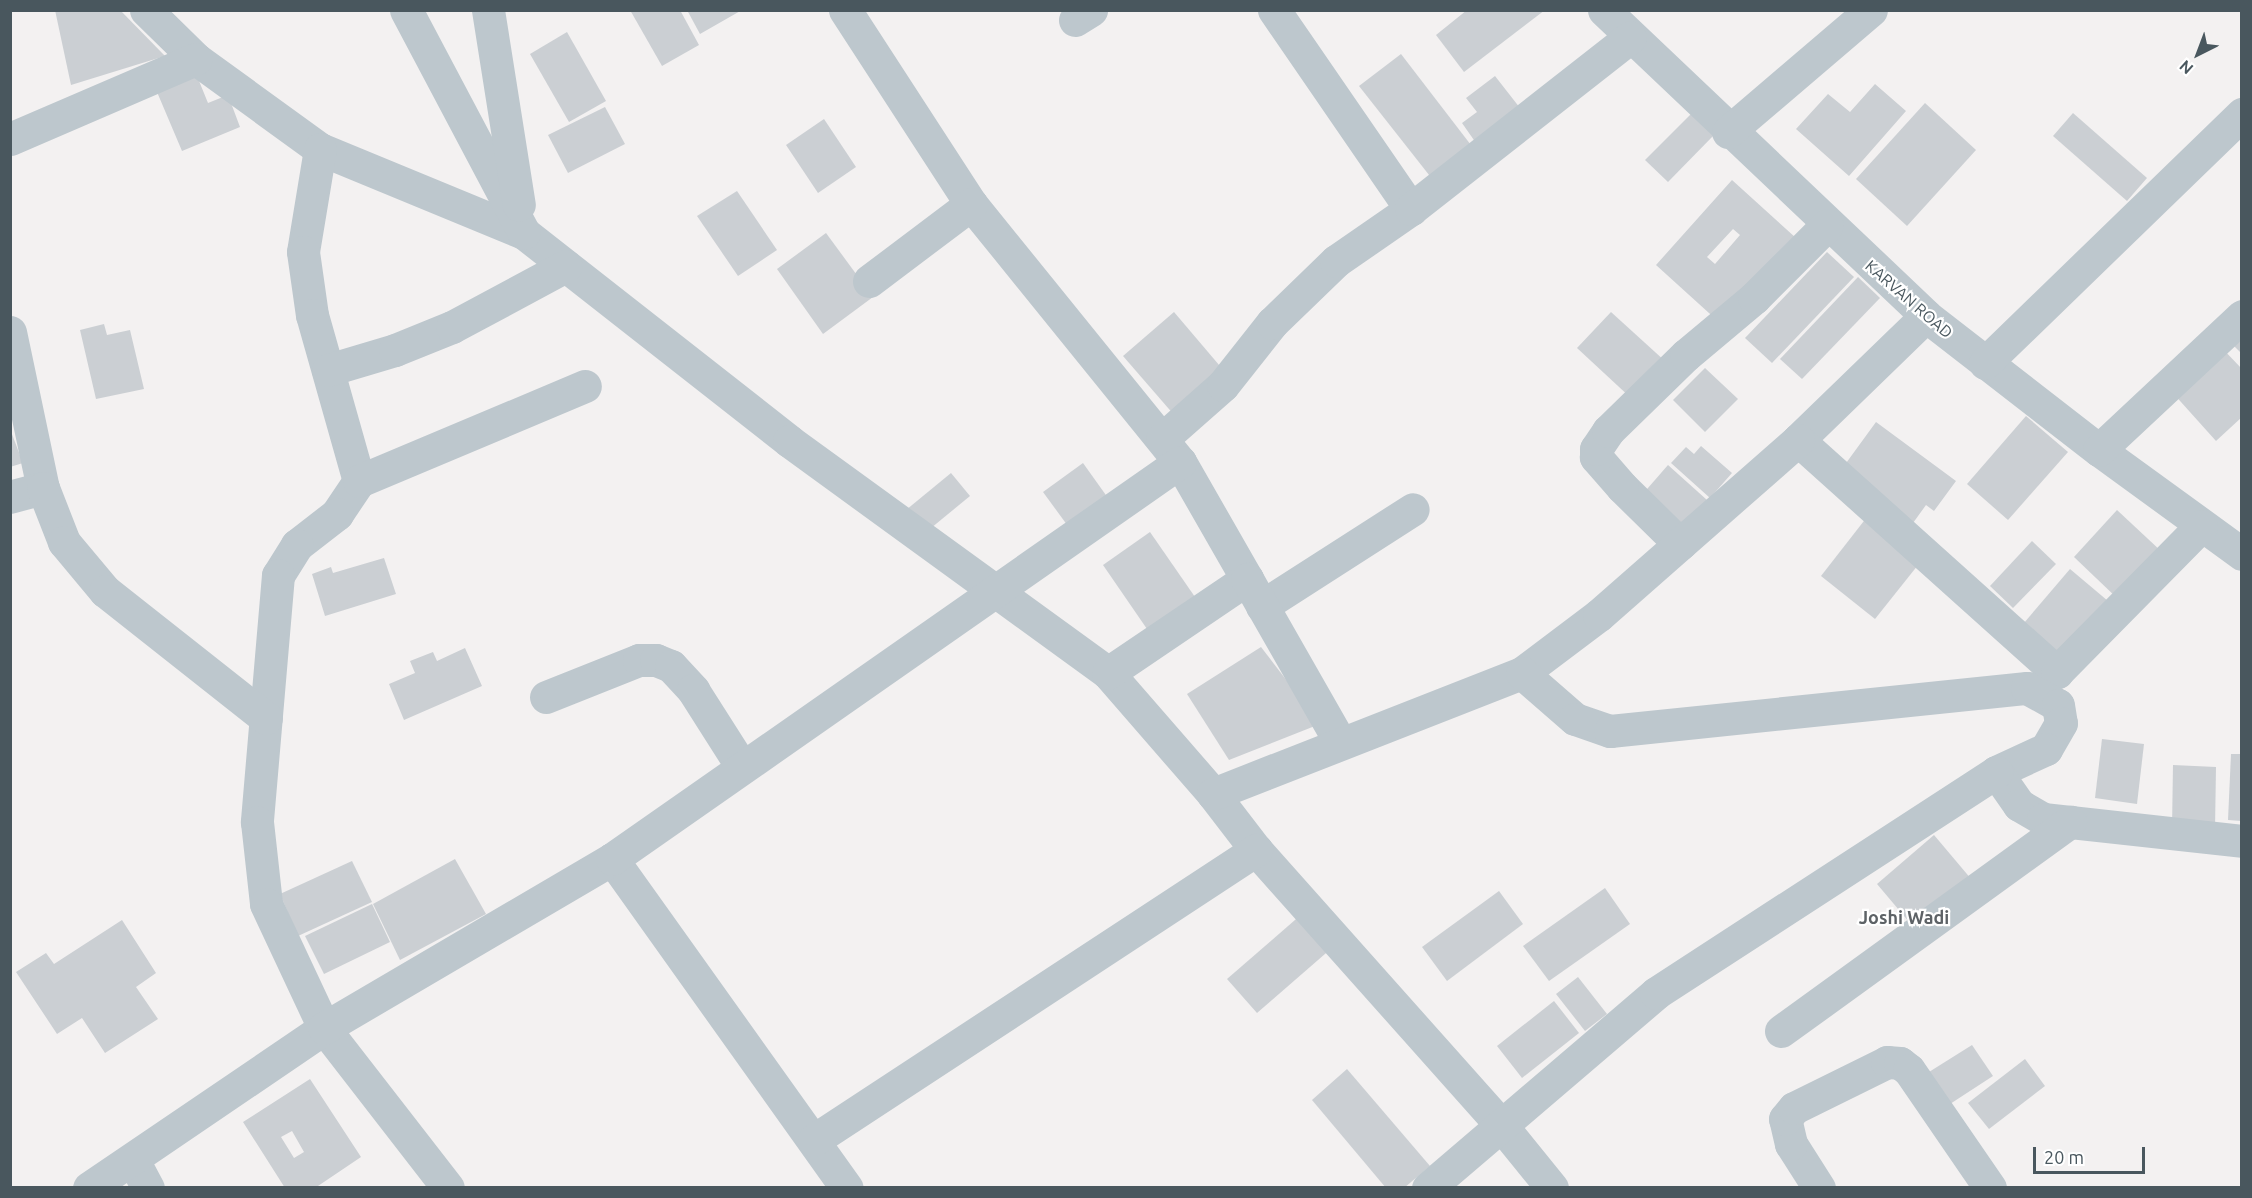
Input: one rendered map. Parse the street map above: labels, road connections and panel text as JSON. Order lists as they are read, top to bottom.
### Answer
{
  "streets": {
    "street": ["KARVAN ROAD"]
  },
  "districts": ["Joshi Wadi"],
  "scale_bar": "20 m",
  "north": "bottom left"
}
